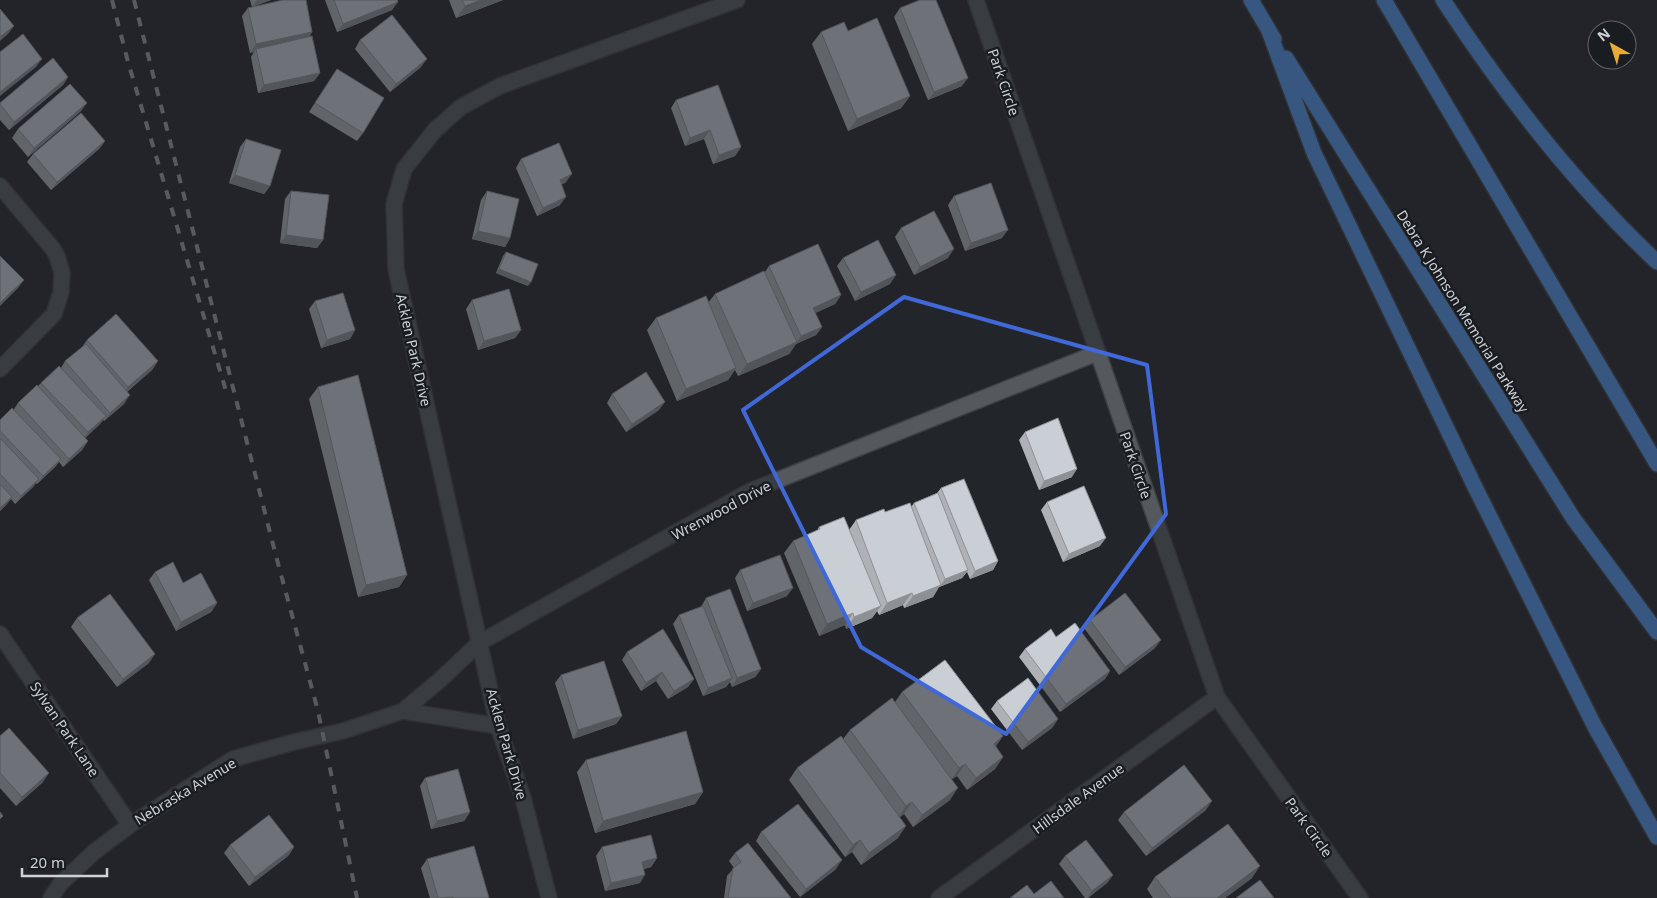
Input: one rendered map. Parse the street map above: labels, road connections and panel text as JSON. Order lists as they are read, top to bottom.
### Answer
{
  "streets": {
    "highway": ["Debra K Johnson Memorial Parkway"],
    "street": [
      "Park Circle",
      "Acklen Park Drive",
      "Wrenwood Drive",
      "Sylvan Park Lane",
      "Nebraska Avenue",
      "Hillsdale Avenue"
    ]
  },
  "crossings": [
    ["Park Circle", "Wrenwood Drive"],
    ["Park Circle", "Hillsdale Avenue"],
    ["Acklen Park Drive", "Wrenwood Drive"],
    ["Wrenwood Drive", "Nebraska Avenue"],
    ["Sylvan Park Lane", "Nebraska Avenue"]
  ],
  "scale_bar": "20 m",
  "north": "top left"
}
